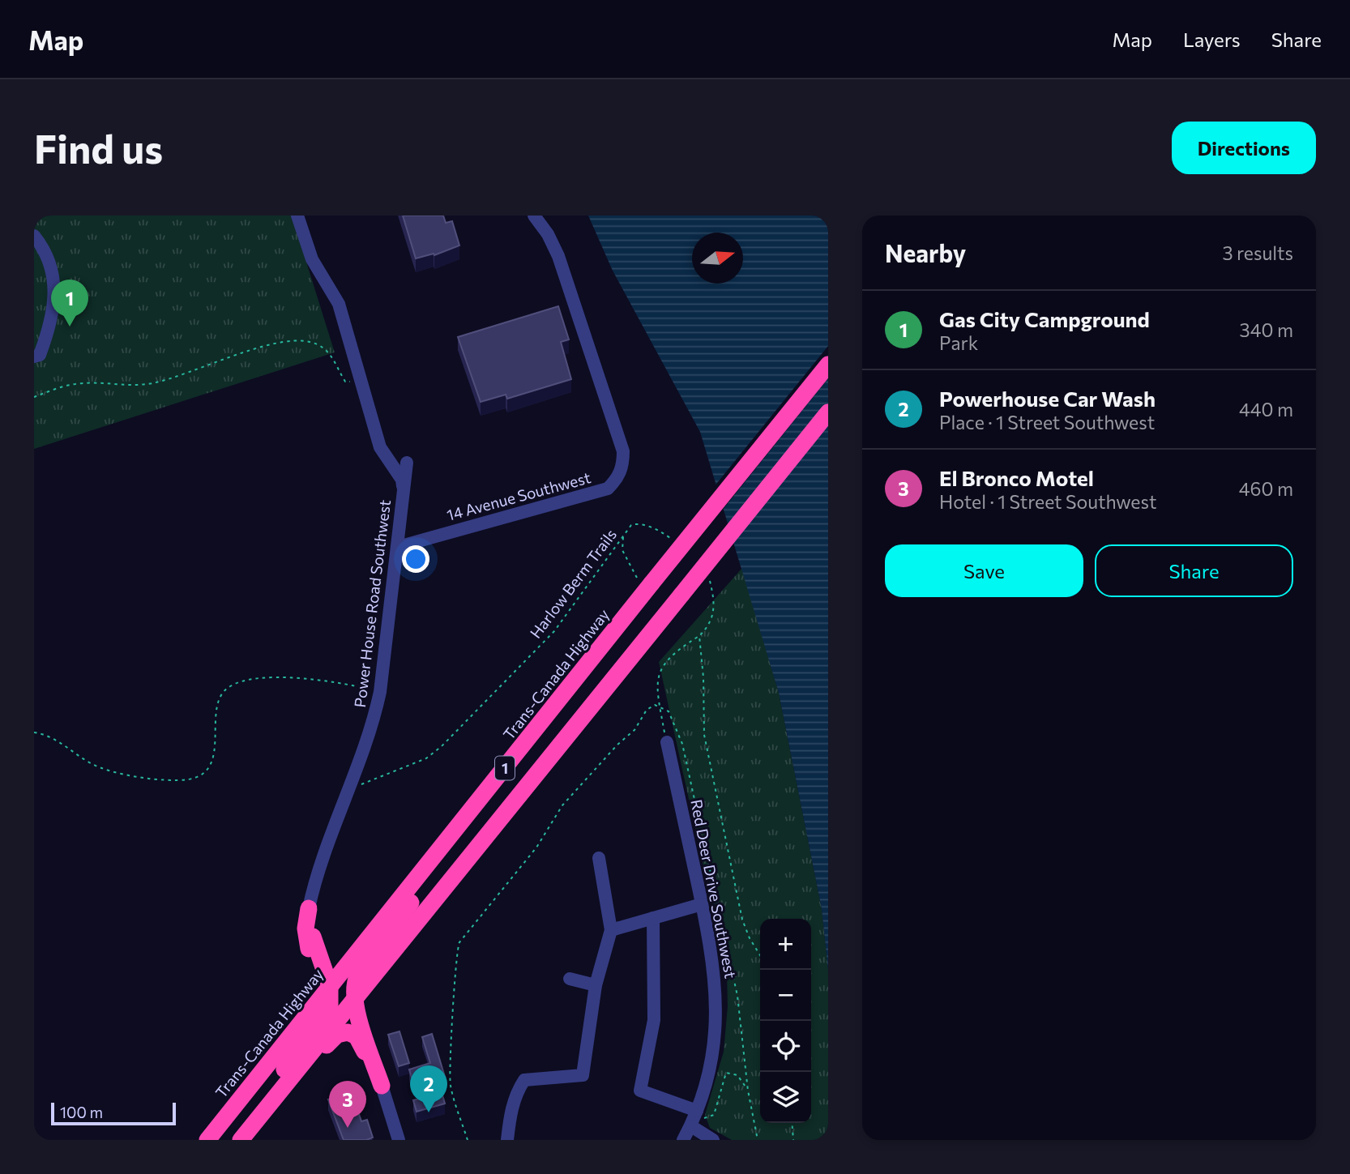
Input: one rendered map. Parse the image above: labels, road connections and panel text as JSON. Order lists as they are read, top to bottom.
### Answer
{
  "streets": {
    "highway": ["Trans-Canada Highway", "1"],
    "street": ["14 Avenue Southwest", "Power House Road Southwest", "Red Deer Drive Southwest"],
    "path": ["Harlow Berm Trails"]
  },
  "crossings": [
    ["14 Avenue Southwest", "Power House Road Southwest"],
    ["Harlow Berm Trails", "Power House Road Southwest"]
  ],
  "scale_bar": "100 m",
  "north": "right",
  "page": {
    "header": "Map",
    "nav": ["Map", "Layers", "Share"],
    "buttons": [
      "Directions",
      ["Save", "Share"]
    ],
    "title": "Find us",
    "heading": ["Nearby", "3 results"],
    "pins": ["1", "2", "3"],
    "list": [
      {
        "mark": "1",
        "name": "Gas City Campground",
        "note": "Park",
        "value": "340 m"
      },
      {
        "mark": "2",
        "name": "Powerhouse Car Wash",
        "note": "Place · 1 Street Southwest",
        "value": "440 m"
      },
      {
        "mark": "3",
        "name": "El Bronco Motel",
        "note": "Hotel · 1 Street Southwest",
        "value": "460 m"
      }
    ],
    "map_buttons": ["+", "−"],
    "scale": "100 m"
  }
}
